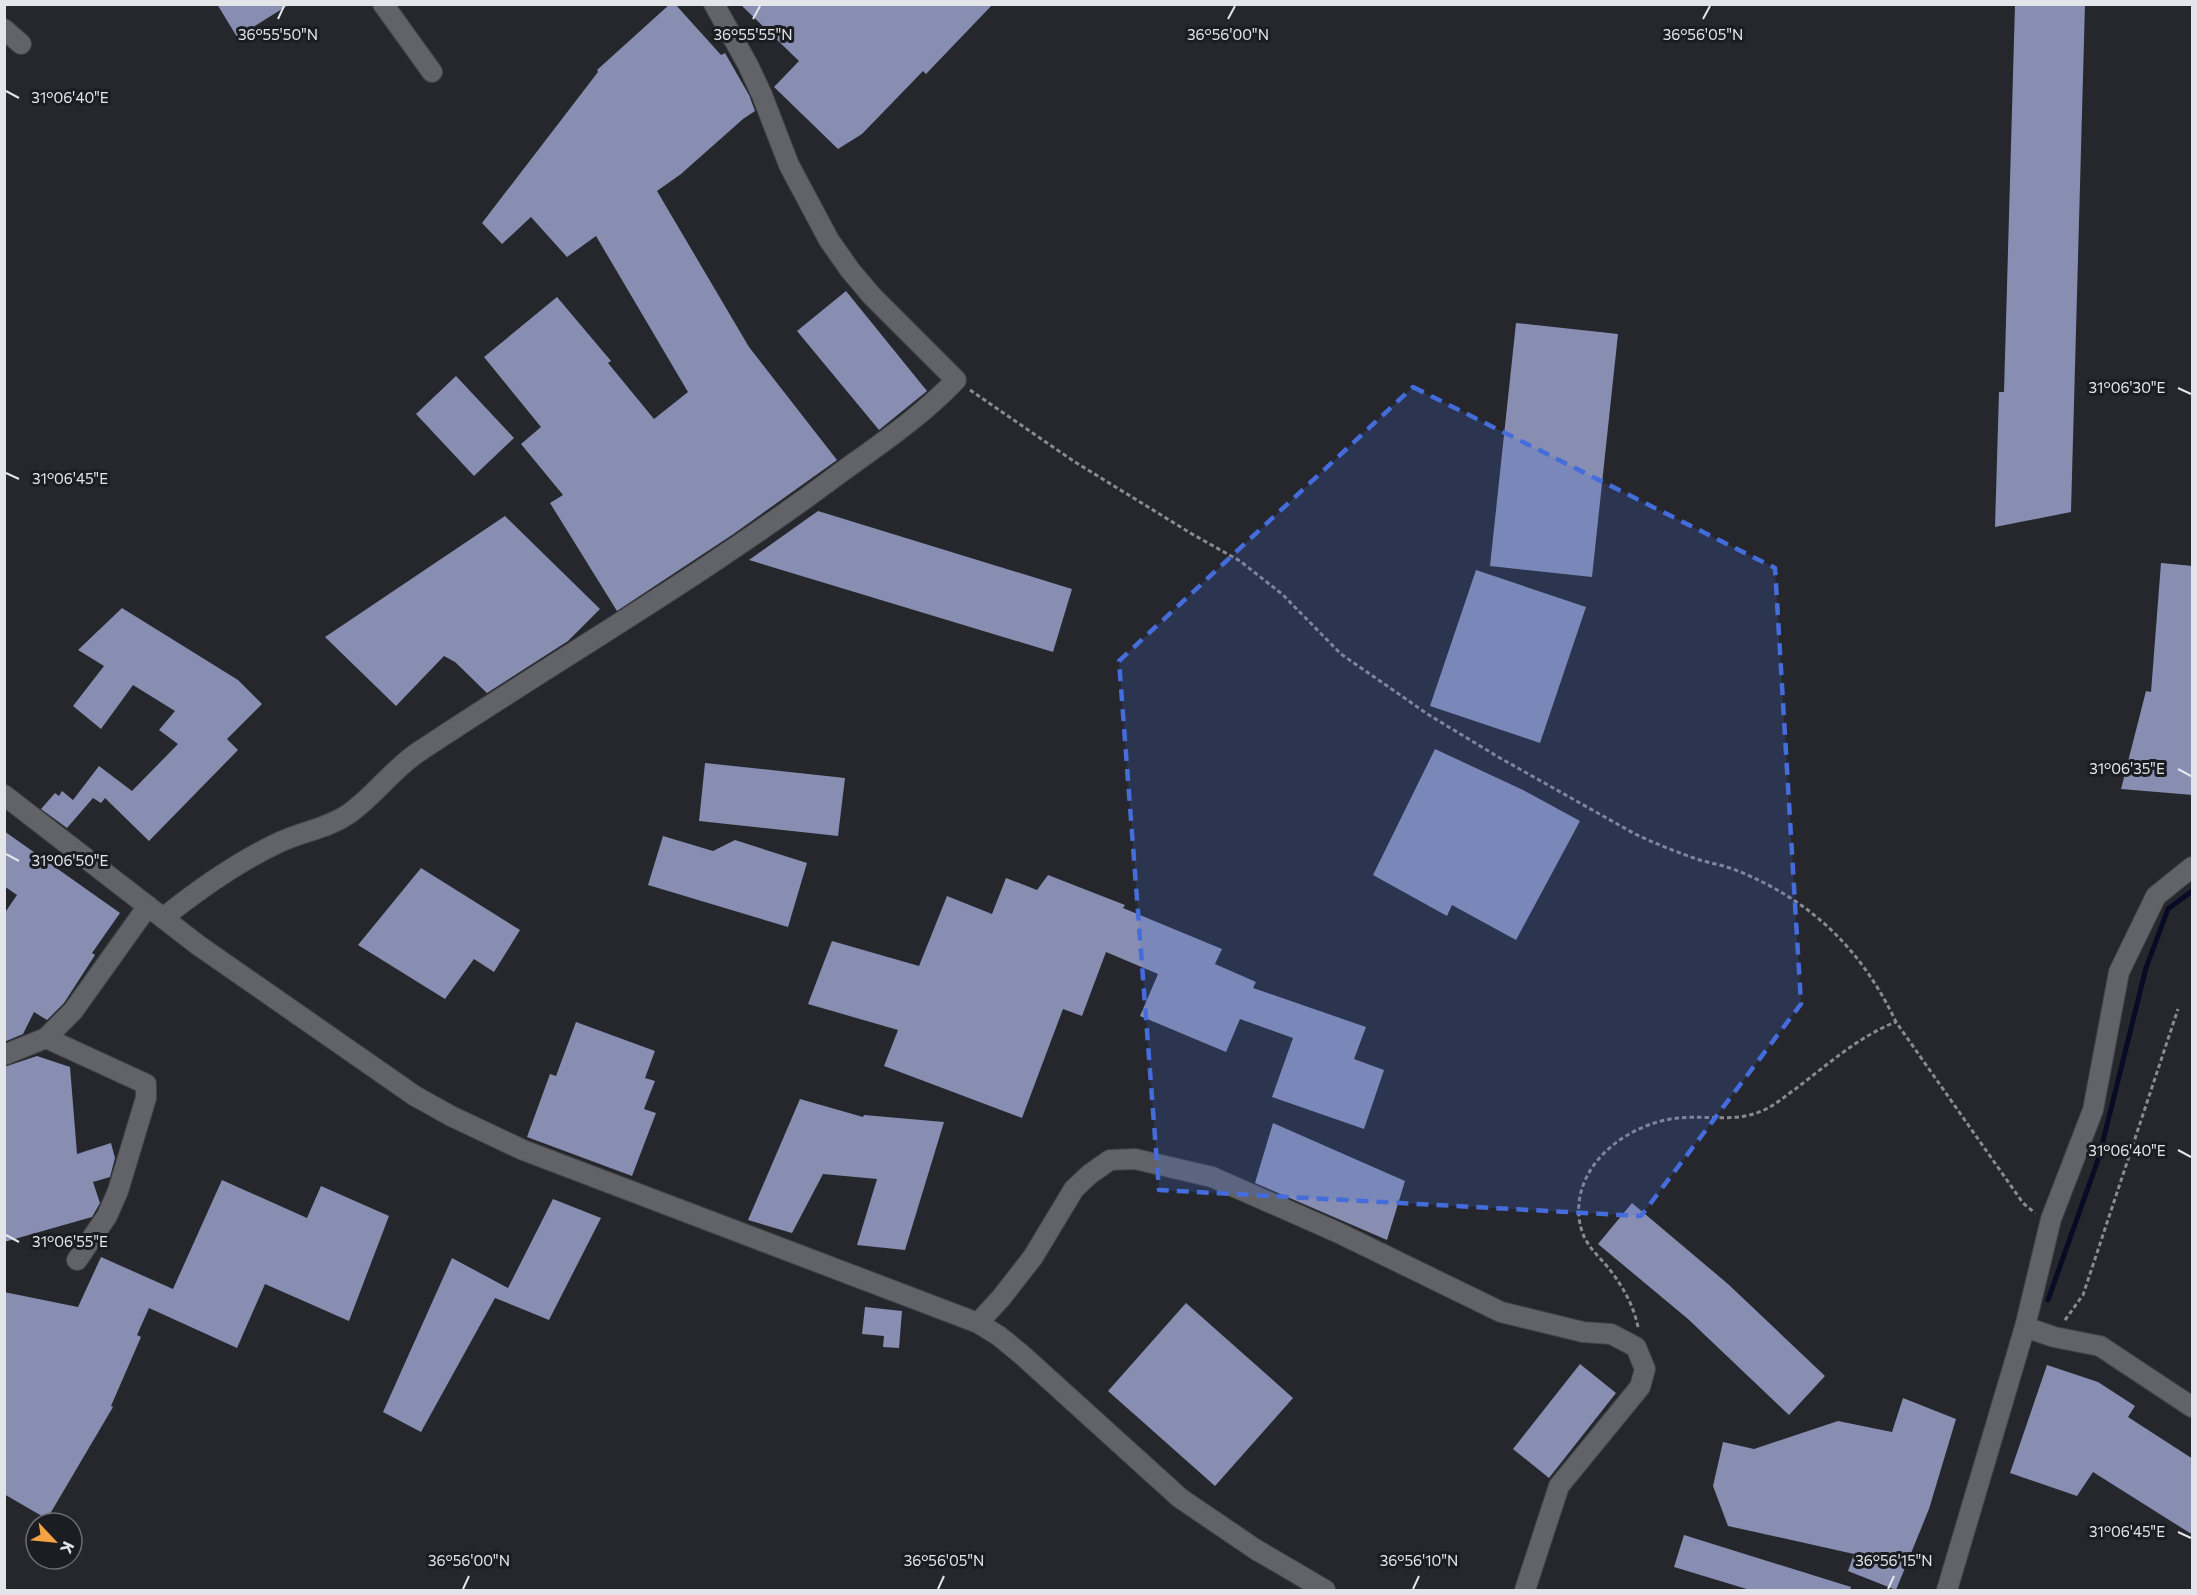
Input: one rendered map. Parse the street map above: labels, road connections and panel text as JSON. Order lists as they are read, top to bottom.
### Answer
{
  "north": "bottom right",
  "coordinates": [
    "36°55'50\"N",
    "36°55'55\"N",
    "36°56'00\"N",
    "36°56'05\"N",
    "31°06'40\"E",
    "31°06'30\"E",
    "31°06'45\"E",
    "31°06'35\"E",
    "31°06'50\"E",
    "31°06'55\"E",
    "36°56'10\"N",
    "36°56'15\"N"
  ]
}
